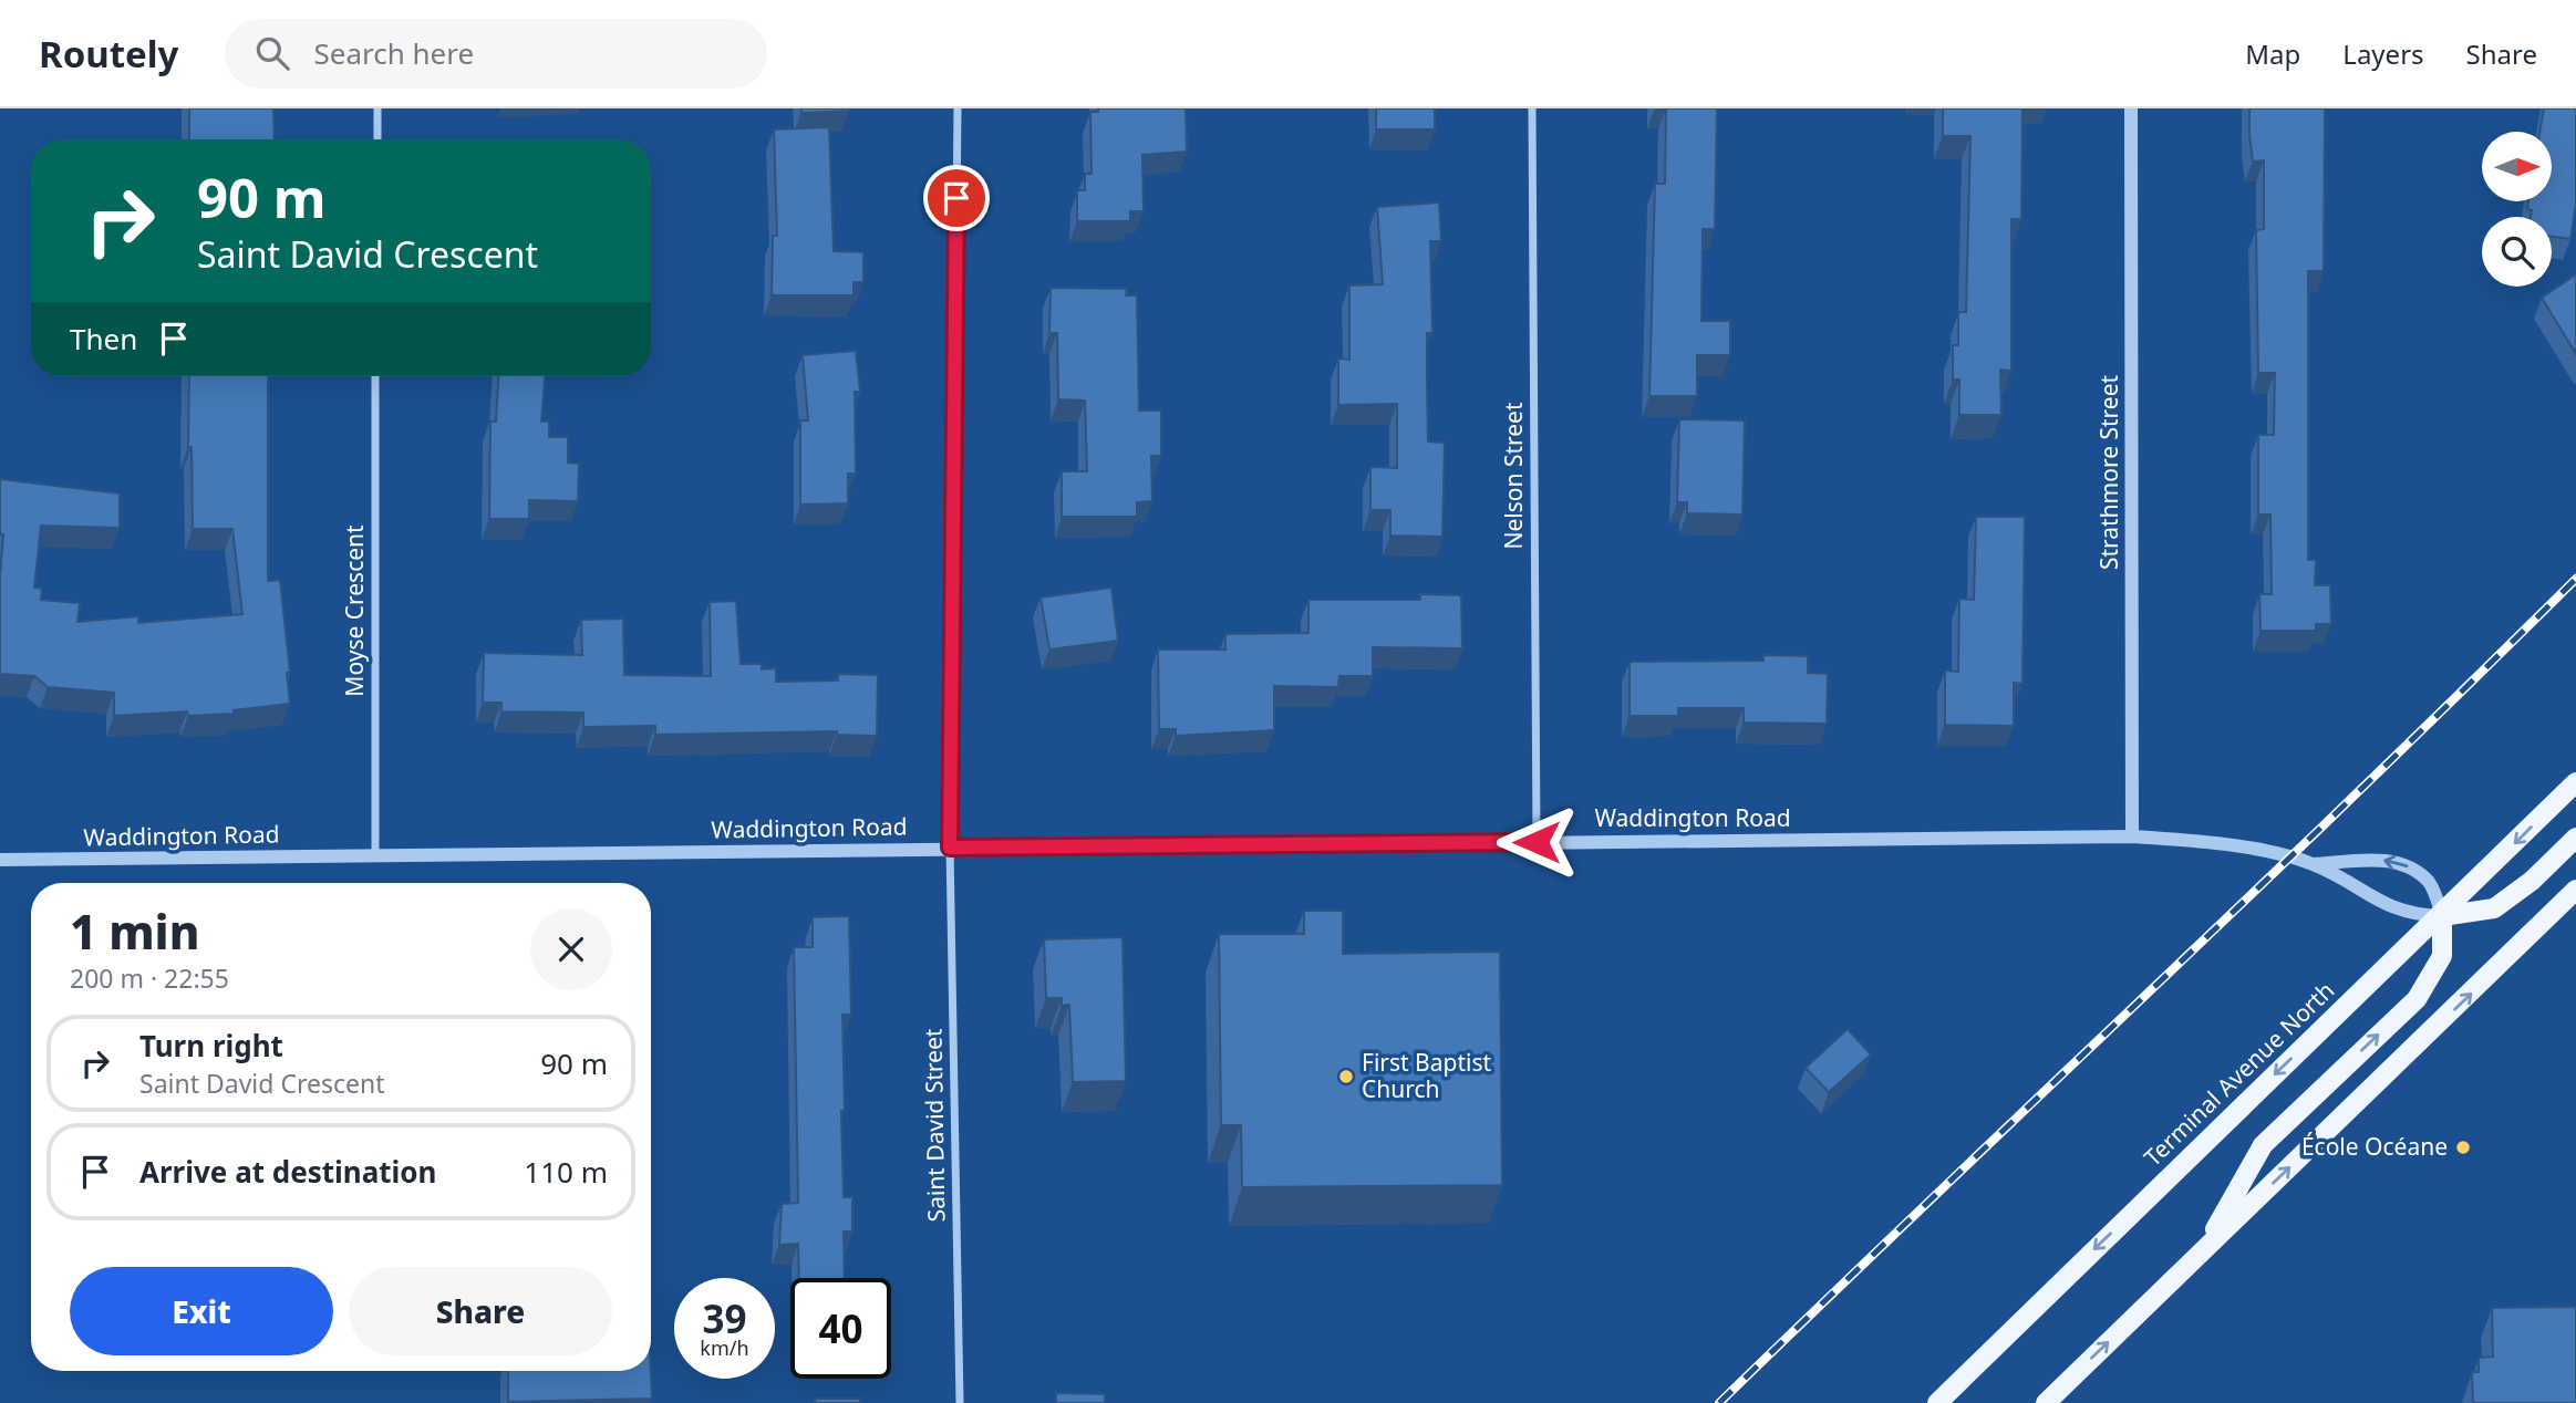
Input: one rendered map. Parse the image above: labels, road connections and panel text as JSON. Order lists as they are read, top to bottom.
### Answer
{
  "streets": {
    "main road": ["Terminal Avenue North"],
    "street": [
      "Strathmore Street",
      "Nelson Street",
      "Moyse Crescent",
      "Waddington Road",
      "Saint David Street"
    ]
  },
  "crossings": [
    ["Strathmore Street", "Waddington Road"],
    ["Nelson Street", "Waddington Road"],
    ["Moyse Crescent", "Waddington Road"],
    ["Waddington Road", "Terminal Avenue North"],
    ["Waddington Road", "Saint David Street"]
  ],
  "places": ["First Baptist Church", "École Océane"],
  "north": "right",
  "page": {
    "header": "Routely",
    "search": "Search here",
    "nav": ["Map", "Layers", "Share"],
    "turn": ["90 m", "Saint David Crescent"],
    "then": "Then",
    "heading": ["1 min", "200 m · 22:55"],
    "list": [
      {
        "name": "Turn right",
        "note": "Saint David Crescent",
        "value": "90 m"
      },
      {
        "name": "Arrive at destination",
        "value": "110 m"
      }
    ],
    "buttons": ["Exit", "Share"],
    "speed": "39 km/h",
    "limit": "40"
  }
}
